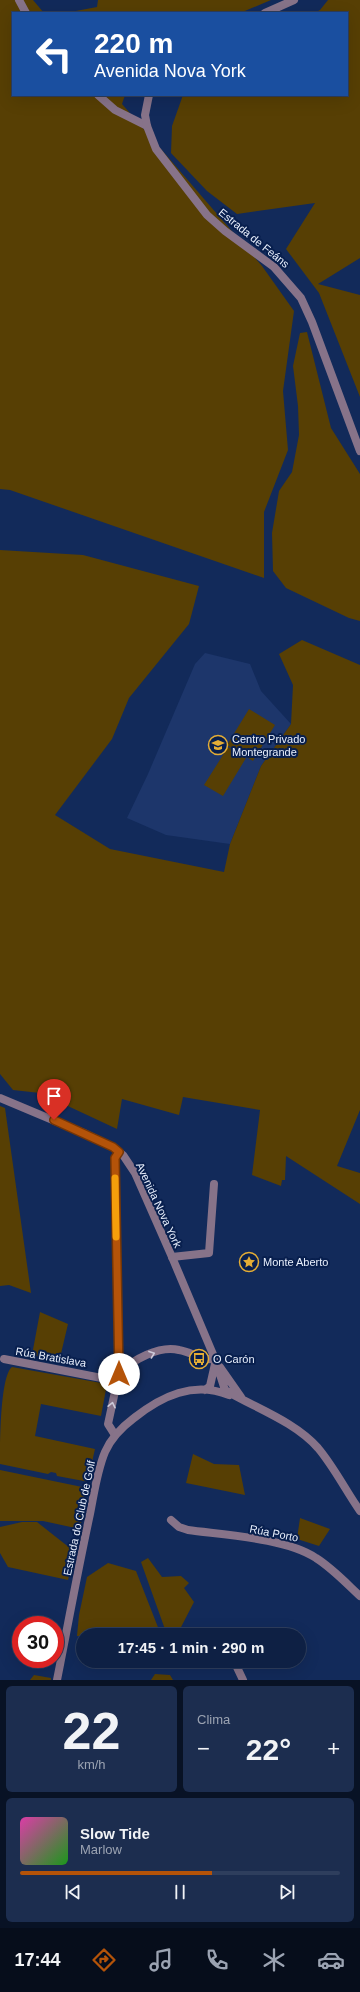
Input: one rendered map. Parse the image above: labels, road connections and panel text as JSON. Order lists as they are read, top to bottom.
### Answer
{
  "streets": {
    "street": [
      "Estrada de Feáns",
      "Avenida Nova York",
      "Rúa Bratislava",
      "Estrada do Club de Golf",
      "Rúa Porto"
    ]
  },
  "crossings": [
    ["Avenida Nova York", "Estrada do Club de Golf"]
  ],
  "places": {
    "school or university": ["Centro Privado Montegrande"],
    "place": ["Monte Aberto"],
    "bus stop": ["O Carón"]
  },
  "page": {
    "turn": ["220 m", "Avenida Nova York"],
    "limit": "30",
    "trip": "17:45 · 1 min · 290 m",
    "tile": [
      ["22", "km/h"],
      "Clima"
    ],
    "heat": ["−", "22°", "+"],
    "song": ["Slow Tide", "Marlow"],
    "tabs": "17:44"
  }
}
